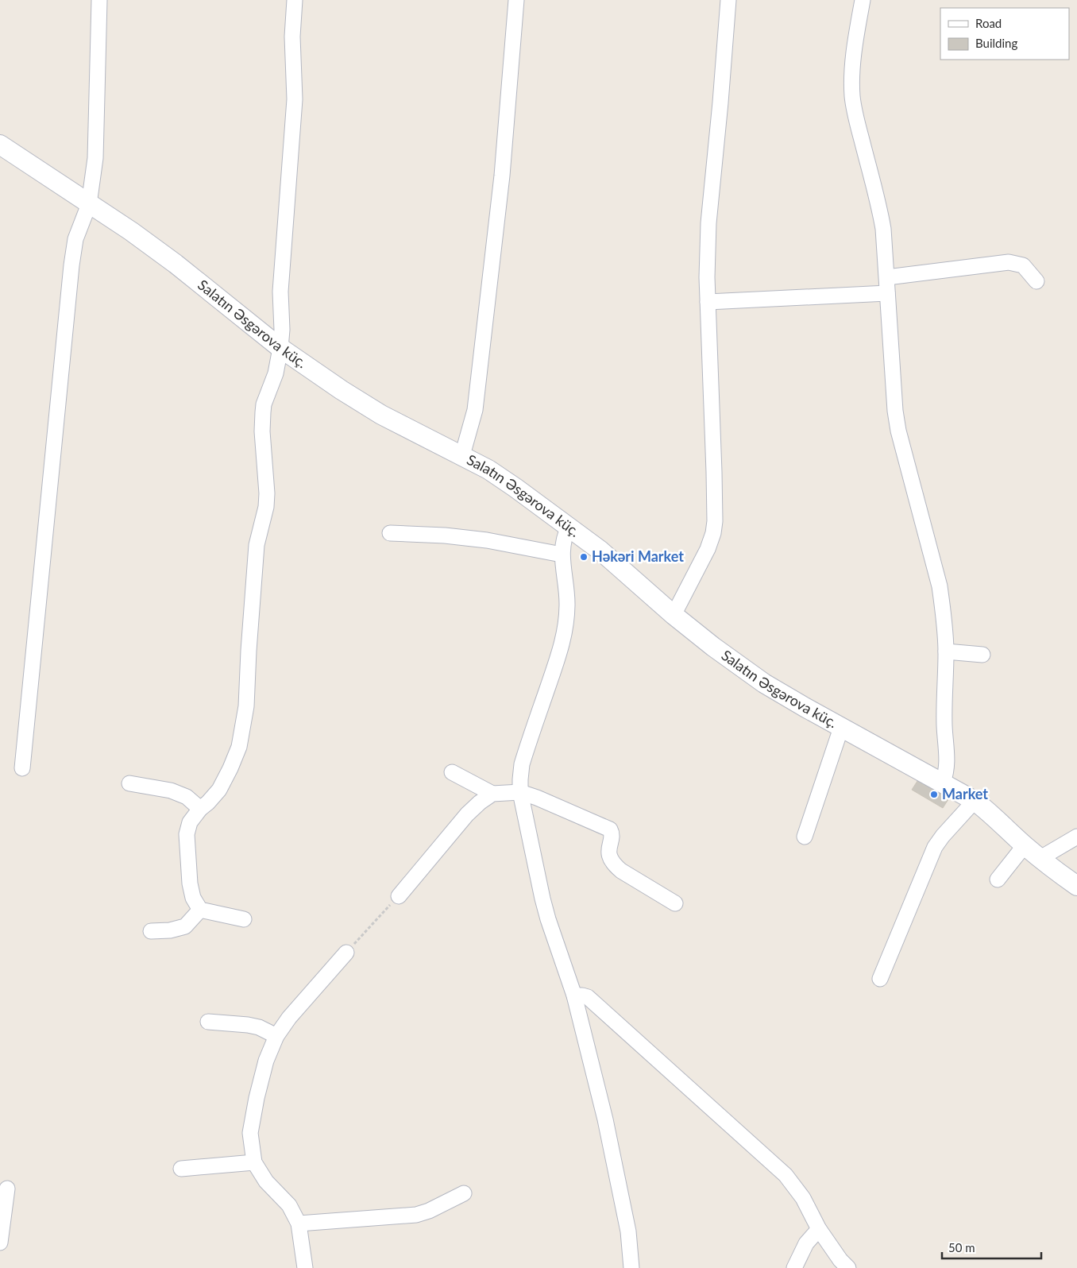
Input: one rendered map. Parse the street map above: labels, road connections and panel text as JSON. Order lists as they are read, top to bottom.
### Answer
{
  "streets": {
    "street": ["Salatın Əsgərova küç."]
  },
  "places": ["Həkəri Market", "Market"],
  "legend": ["Road", "Building"],
  "scale_bar": "50 m"
}
